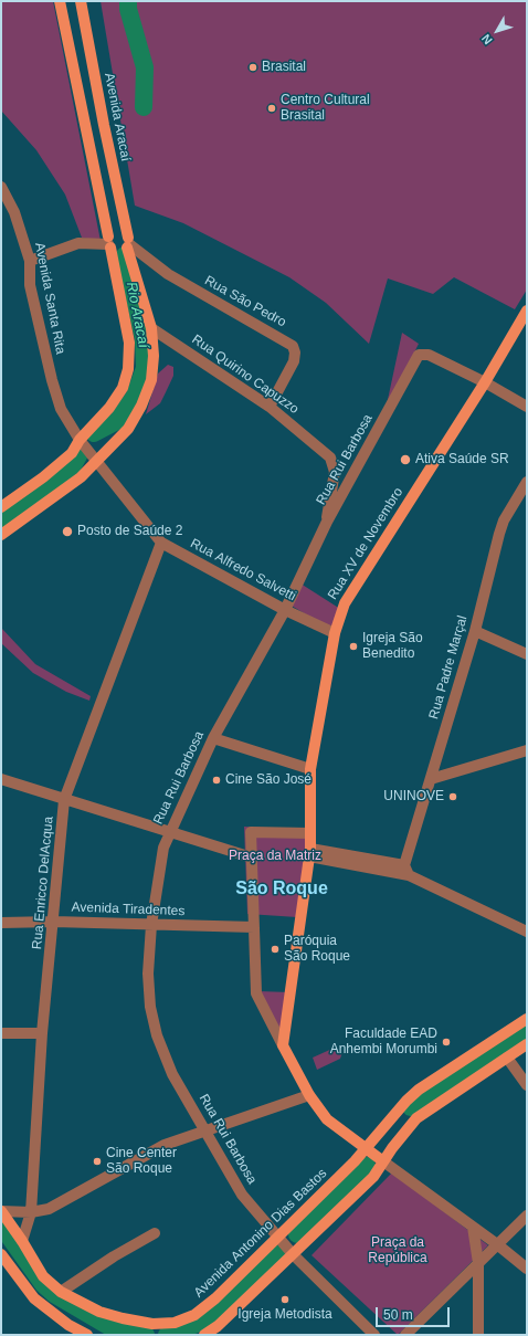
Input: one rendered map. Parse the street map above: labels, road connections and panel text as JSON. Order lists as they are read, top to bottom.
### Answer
{
  "streets": {
    "main road": ["Avenida Aracaí", "Rua XV de Novembro", "Avenida Antonino Dias Bastos"],
    "street": [
      "Avenida Santa Rita",
      "Rua São Pedro",
      "Rua Quirino Capuzzo",
      "Rua Rui Barbosa",
      "Rua Alfredo Salvetti",
      "Rua Padre Marçal",
      "Rua Enricco DelAcqua",
      "Avenida Tiradentes"
    ]
  },
  "crossings": [
    ["Avenida Aracaí", "Avenida Santa Rita"],
    ["Avenida Aracaí", "Rua São Pedro"],
    ["Avenida Aracaí", "Rua Quirino Capuzzo"],
    ["Avenida Aracaí", "Rua Alfredo Salvetti"],
    ["Avenida Santa Rita", "Rua Alfredo Salvetti"],
    ["Rua São Pedro", "Rua Quirino Capuzzo"],
    ["Rua Quirino Capuzzo", "Rua Rui Barbosa"],
    ["Rua Rui Barbosa", "Rua XV de Novembro"],
    ["Rua Rui Barbosa", "Rua Alfredo Salvetti"],
    ["Rua Rui Barbosa", "Avenida Tiradentes"],
    ["Rua Rui Barbosa", "Avenida Antonino Dias Bastos"],
    ["Rua XV de Novembro", "Rua Alfredo Salvetti"],
    ["Rua Alfredo Salvetti", "Rua Enricco DelAcqua"],
    ["Rua Enricco DelAcqua", "Avenida Tiradentes"],
    ["Rua Enricco DelAcqua", "Avenida Antonino Dias Bastos"]
  ],
  "districts": ["São Roque"],
  "water": ["Rio Aracaí"],
  "parks": ["Praça da Matriz", "Praça da República"],
  "places": [
    "Brasital",
    "Centro Cultural Brasital",
    "Ativa Saúde SR",
    "Posto de Saúde 2",
    "Igreja São Benedito",
    "Cine São José",
    "UNINOVE",
    "Paróquia São Roque",
    "Faculdade EAD Anhembi Morumbi",
    "Cine Center São Roque",
    "Igreja Metodista"
  ],
  "scale_bar": "50 m",
  "north": "bottom left"
}
